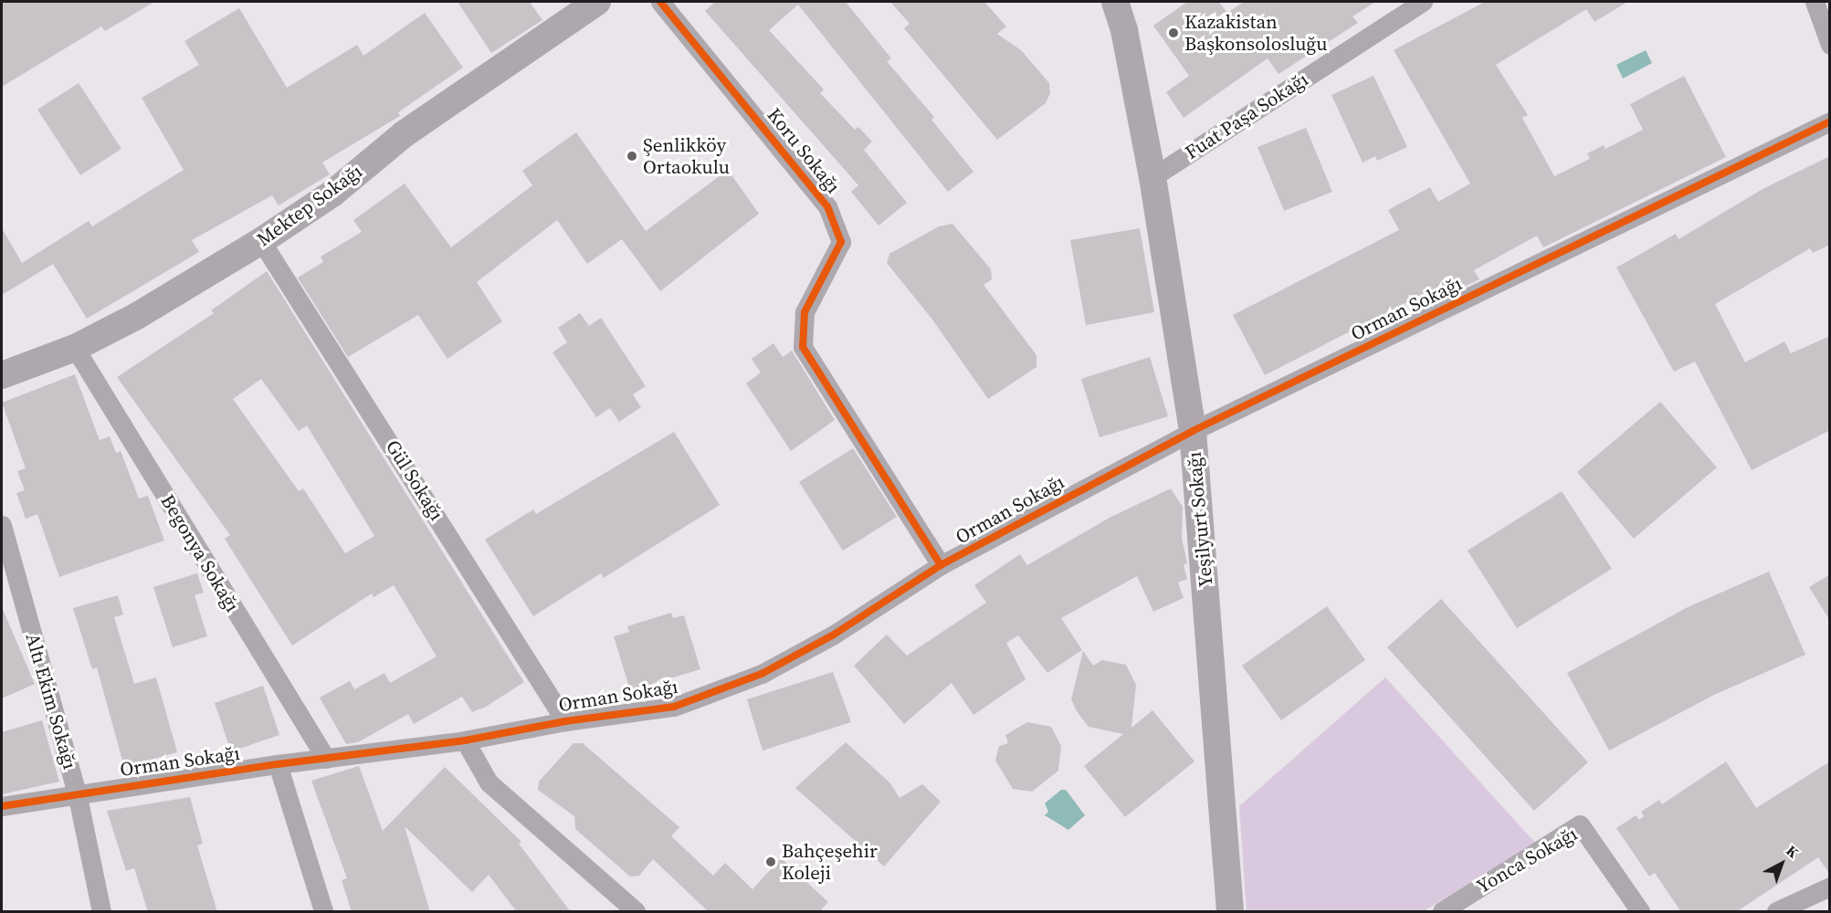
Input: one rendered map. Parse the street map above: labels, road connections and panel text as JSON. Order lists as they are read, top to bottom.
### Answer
{
  "streets": {
    "main road": ["Mektep Sokağı", "Yeşilyurt Sokağı"],
    "street": [
      "Fuat Paşa Sokağı",
      "Koru Sokağı",
      "Orman Sokağı",
      "Gül Sokağı",
      "Begonya Sokağı",
      "Altı Ekim Sokağı",
      "Yonca Sokağı"
    ]
  },
  "crossings": [
    ["Fuat Paşa Sokağı", "Yeşilyurt Sokağı"],
    ["Koru Sokağı", "Orman Sokağı"],
    ["Mektep Sokağı", "Gül Sokağı"],
    ["Mektep Sokağı", "Begonya Sokağı"],
    ["Orman Sokağı", "Gül Sokağı"],
    ["Orman Sokağı", "Yeşilyurt Sokağı"],
    ["Orman Sokağı", "Begonya Sokağı"],
    ["Orman Sokağı", "Altı Ekim Sokağı"]
  ],
  "places": ["Kazakistan Başkonsolosluğu", "Şenlikköy Ortaokulu", "Bahçeşehir Koleji"],
  "north": "top right"
}
